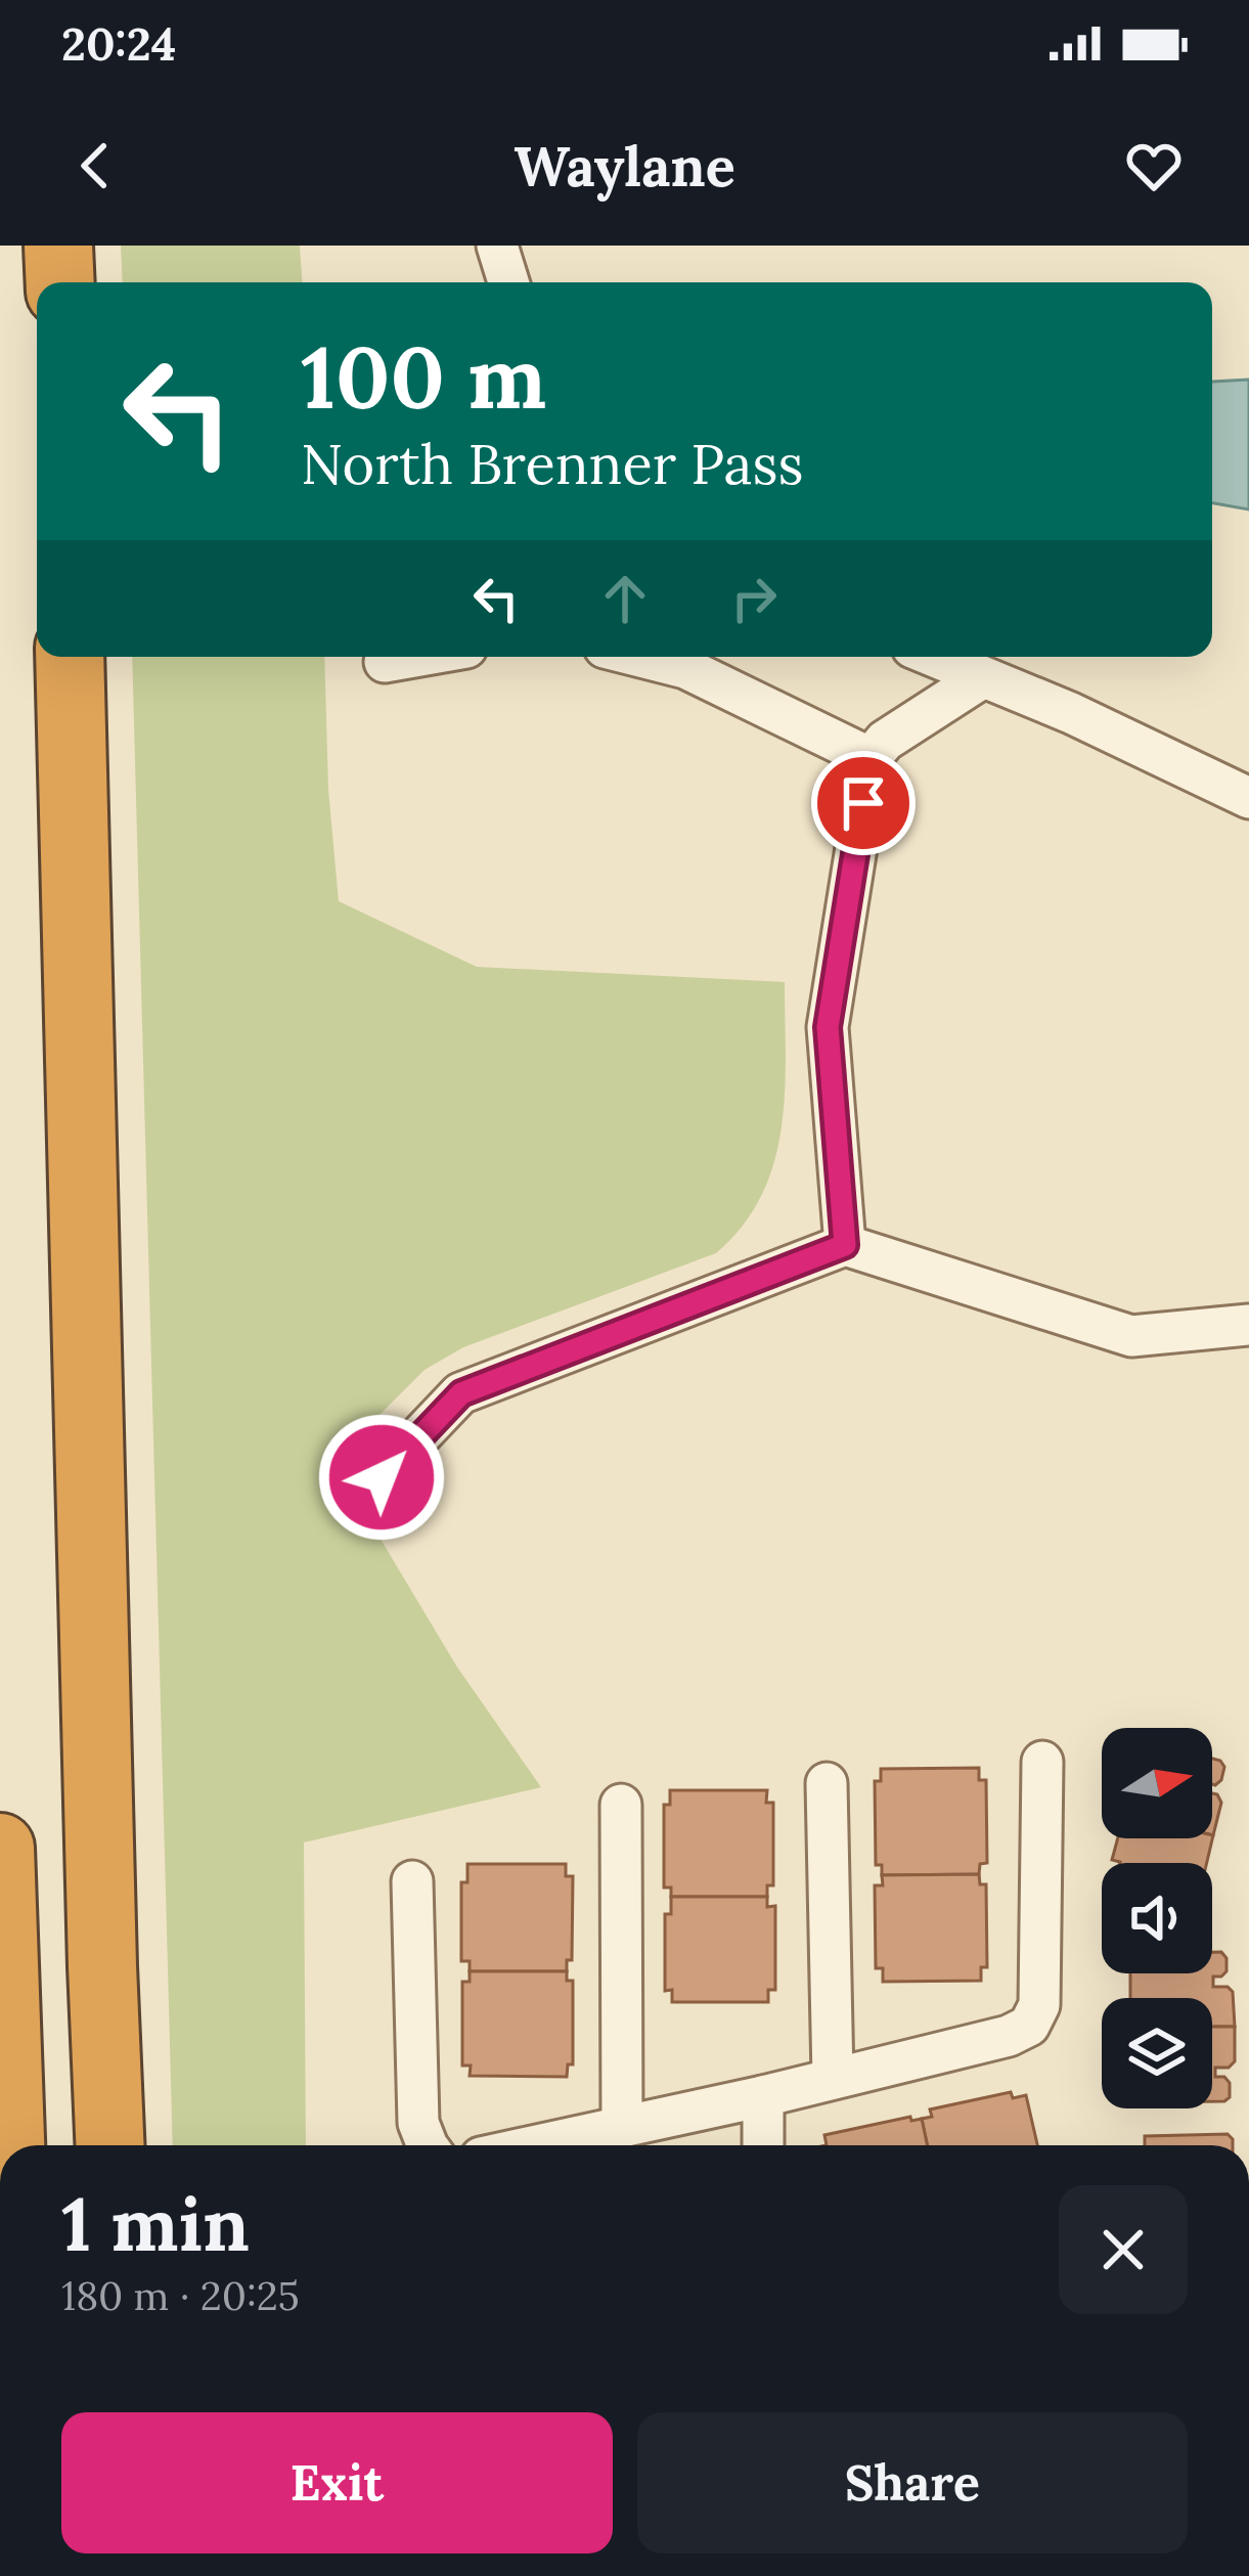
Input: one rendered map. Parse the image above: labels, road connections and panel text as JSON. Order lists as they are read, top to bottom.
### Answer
{
  "north": "right",
  "page": {
    "status": "20:24",
    "header": "Waylane",
    "turn": ["100 m", "North Brenner Pass"],
    "heading": ["1 min", "180 m · 20:25"],
    "buttons": ["Exit", "Share"]
  }
}
